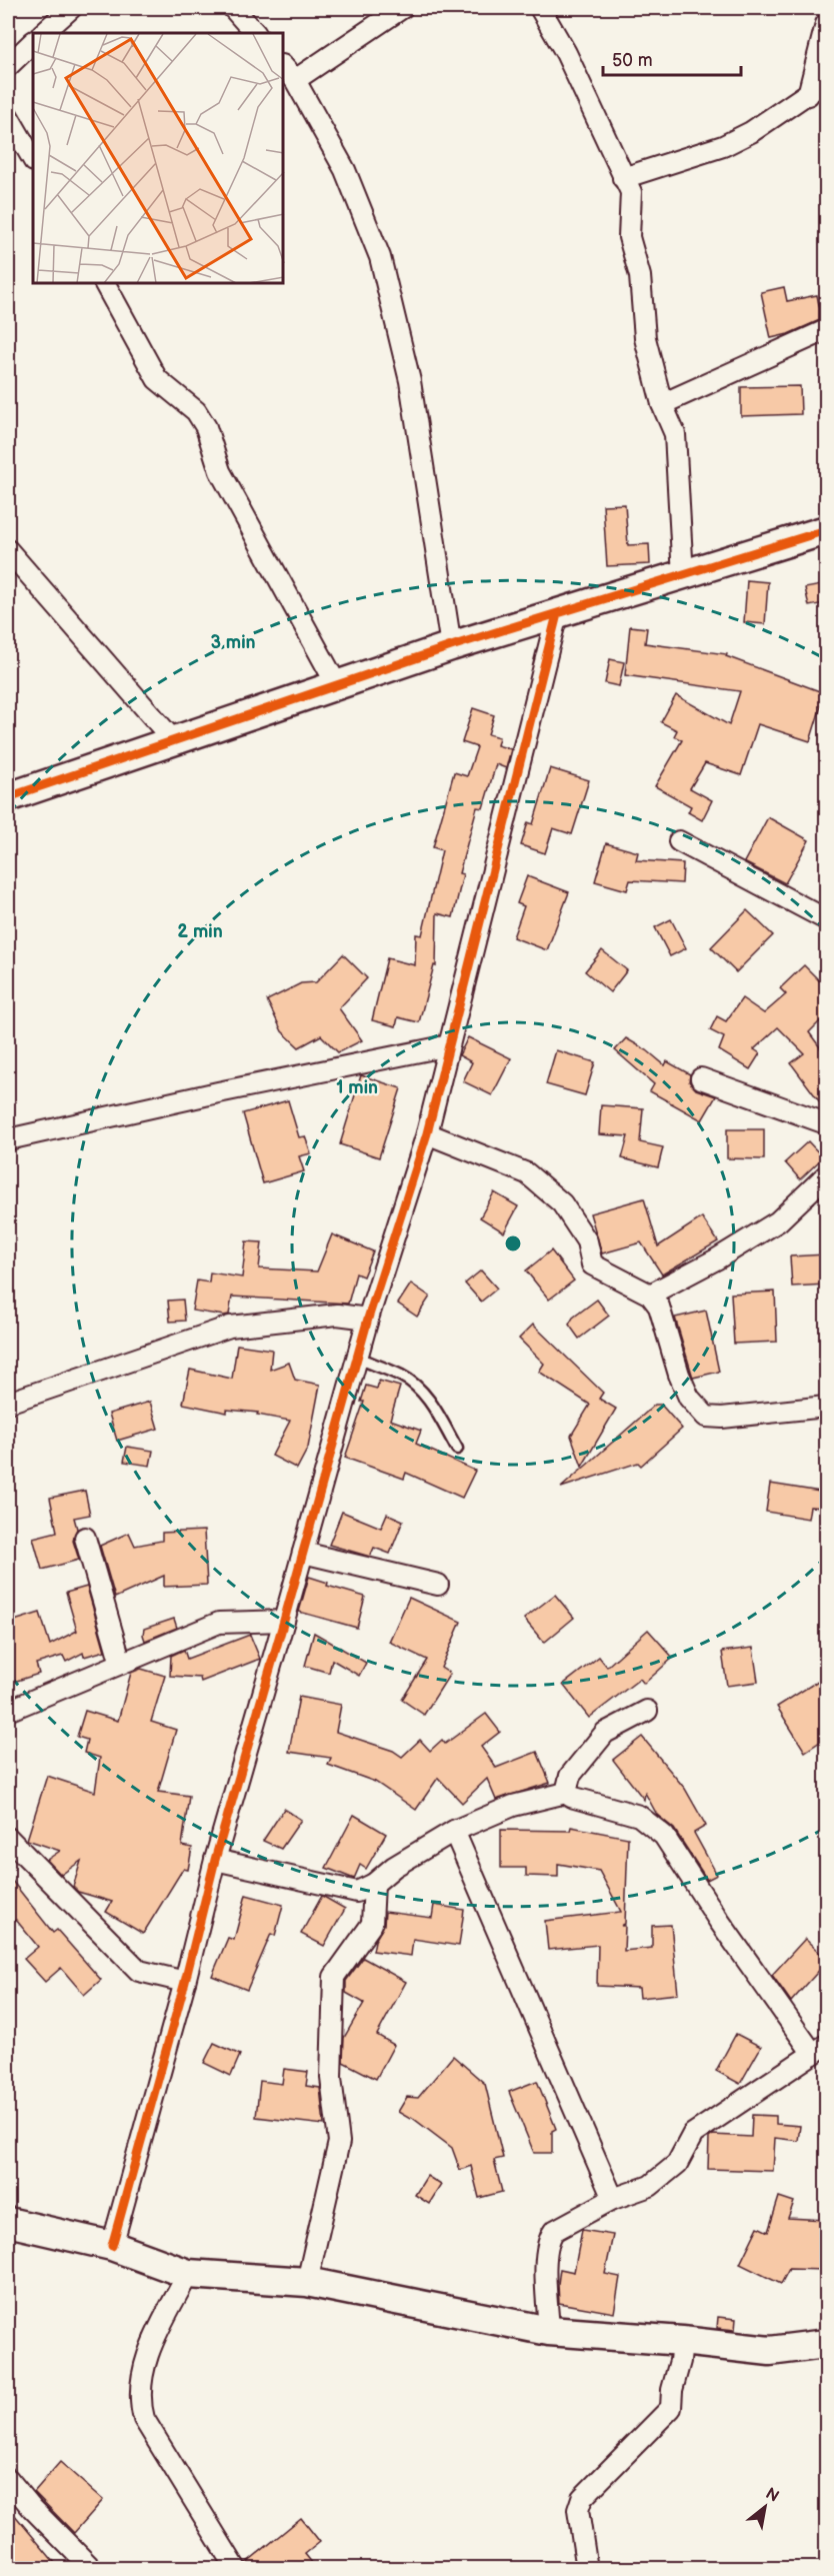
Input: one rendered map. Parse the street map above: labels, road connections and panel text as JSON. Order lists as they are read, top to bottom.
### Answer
{
  "scale_bar": "50 m",
  "north": "top right",
  "rings": ["3 min", "2 min", "1 min"]
}
